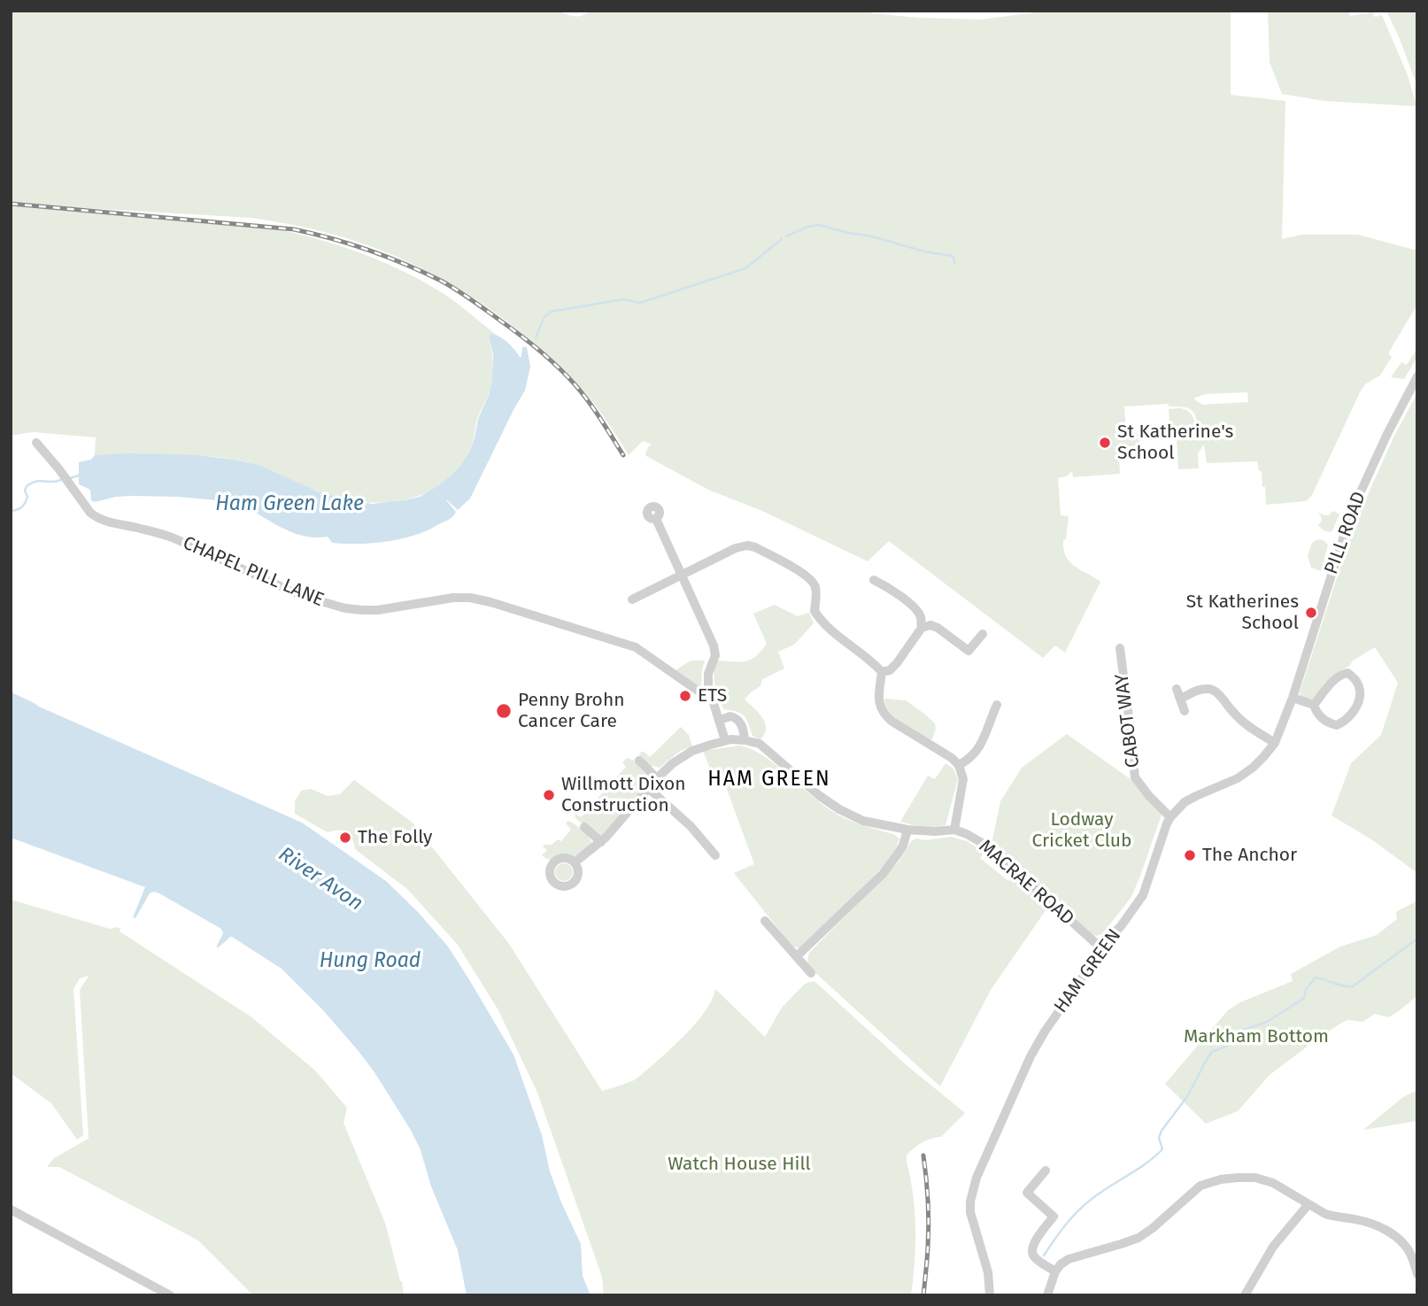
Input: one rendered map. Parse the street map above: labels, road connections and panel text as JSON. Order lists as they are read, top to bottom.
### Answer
{
  "streets": {
    "street": [
      "PILL ROAD",
      "CHAPEL PILL LANE",
      "CABOT WAY",
      "MACRAE ROAD",
      "HAM GREEN"
    ]
  },
  "crossings": [
    ["PILL ROAD", "HAM GREEN"],
    ["CABOT WAY", "HAM GREEN"],
    ["MACRAE ROAD", "HAM GREEN"]
  ],
  "districts": ["HAM GREEN"],
  "water": ["Ham Green Lake", "River Avon", "Hung Road"],
  "parks": ["Lodway Cricket Club", "Markham Bottom", "Watch House Hill"],
  "places": [
    "St Katherine's School",
    "St Katherines School",
    "ETS",
    "Penny Brohn Cancer Care",
    "Willmott Dixon Construction",
    "The Folly",
    "The Anchor"
  ]
}
